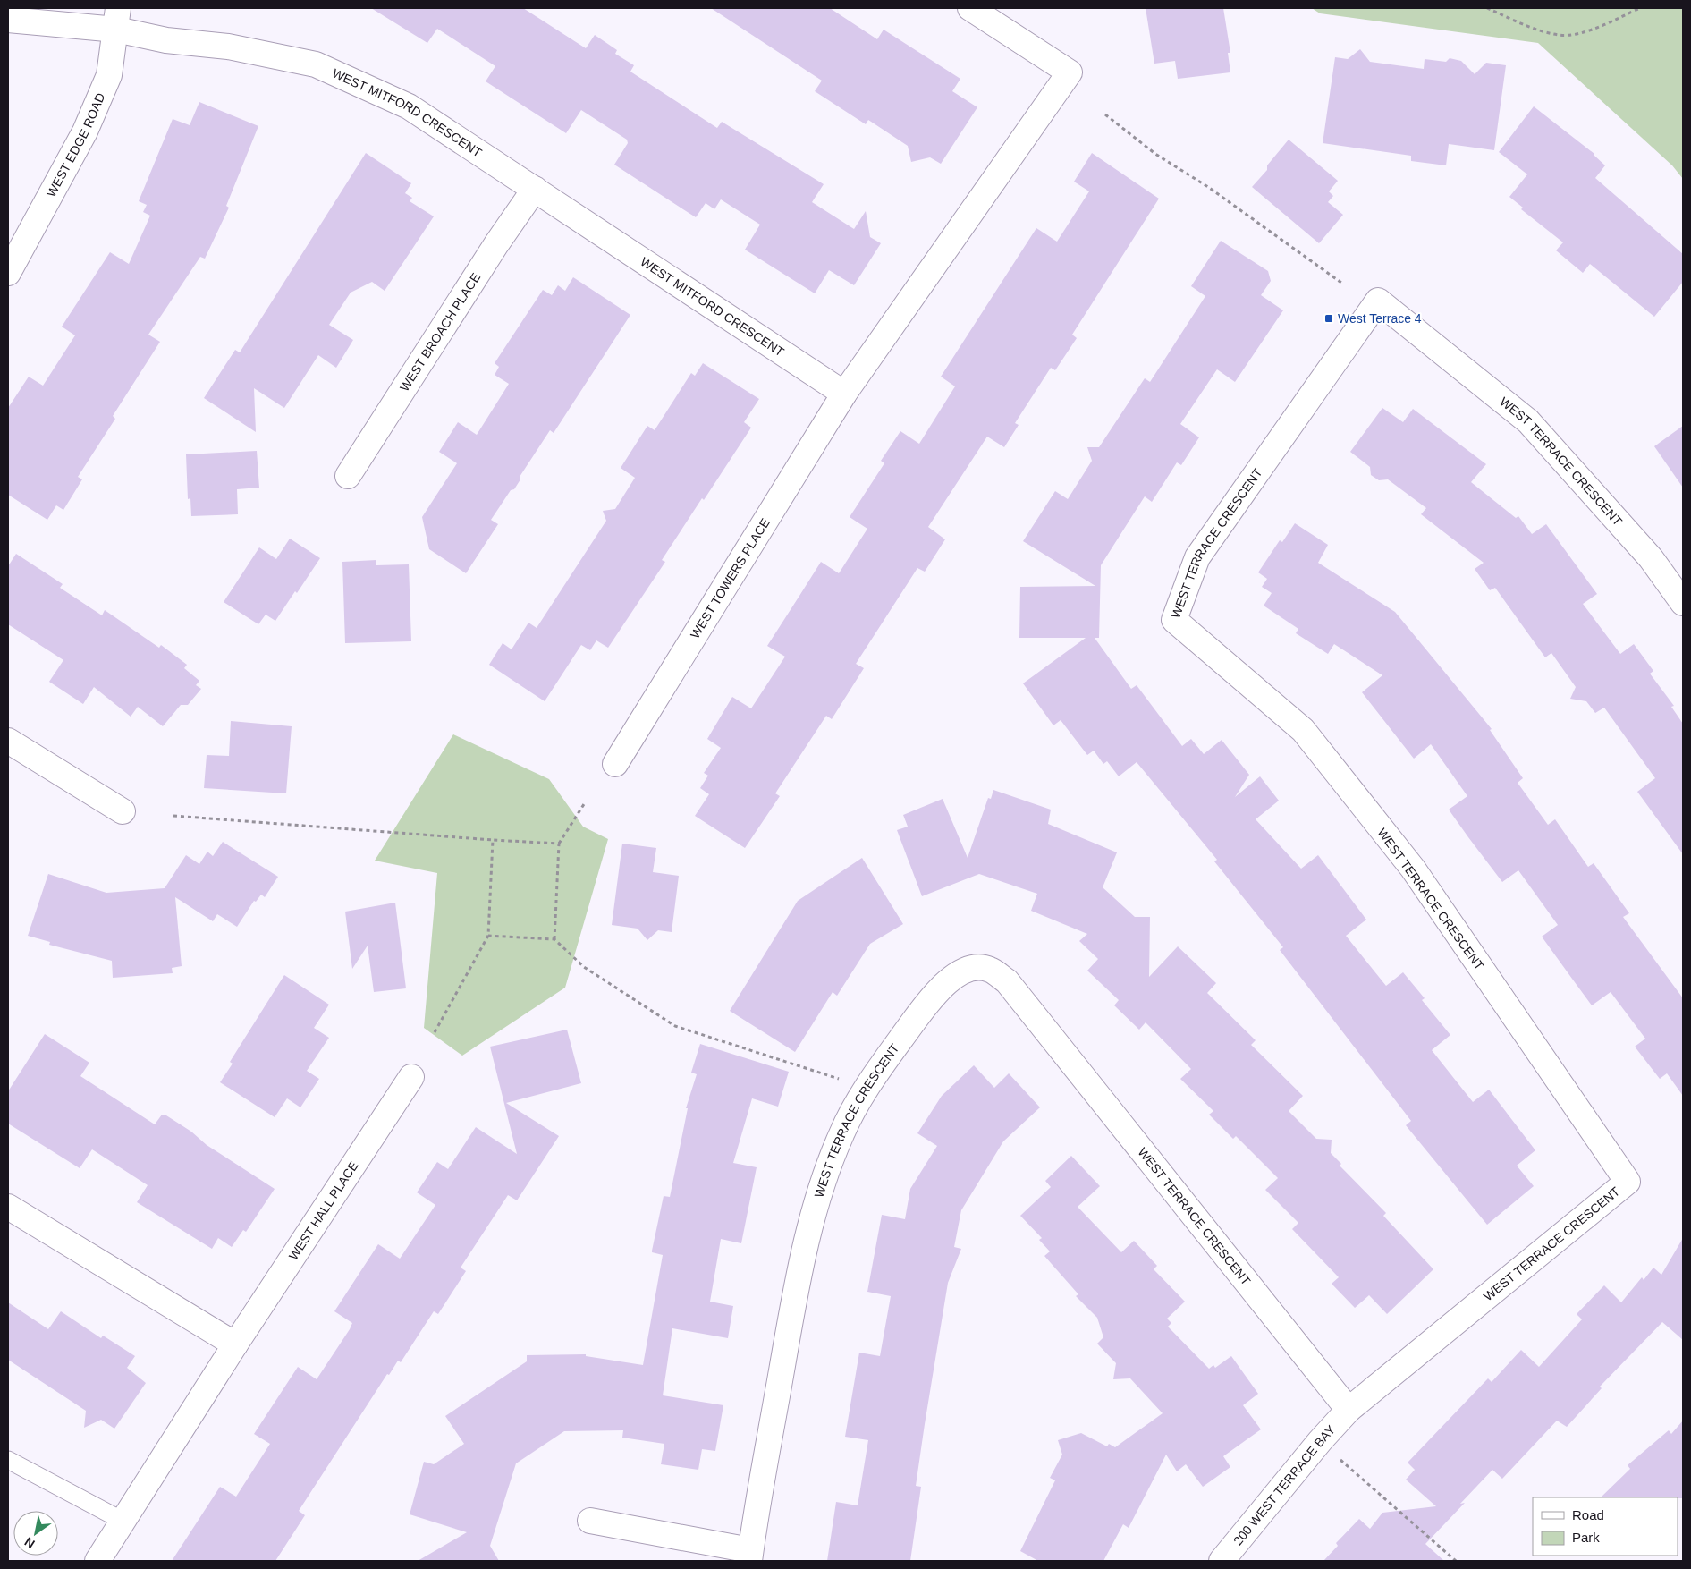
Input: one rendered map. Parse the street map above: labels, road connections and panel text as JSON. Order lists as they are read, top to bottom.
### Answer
{
  "streets": {
    "street": [
      "WEST MITFORD CRESCENT",
      "WEST EDGE ROAD",
      "WEST BROACH PLACE",
      "WEST TERRACE CRESCENT",
      "WEST TOWERS PLACE",
      "WEST HALL PLACE",
      "200 WEST TERRACE BAY"
    ]
  },
  "crossings": [
    ["WEST MITFORD CRESCENT", "WEST EDGE ROAD"],
    ["WEST MITFORD CRESCENT", "WEST BROACH PLACE"],
    ["WEST MITFORD CRESCENT", "WEST TOWERS PLACE"],
    ["WEST TERRACE CRESCENT", "200 WEST TERRACE BAY"]
  ],
  "places": {
    "transit": ["West Terrace 4"]
  },
  "legend": ["Road", "Park"],
  "north": "bottom left"
}
